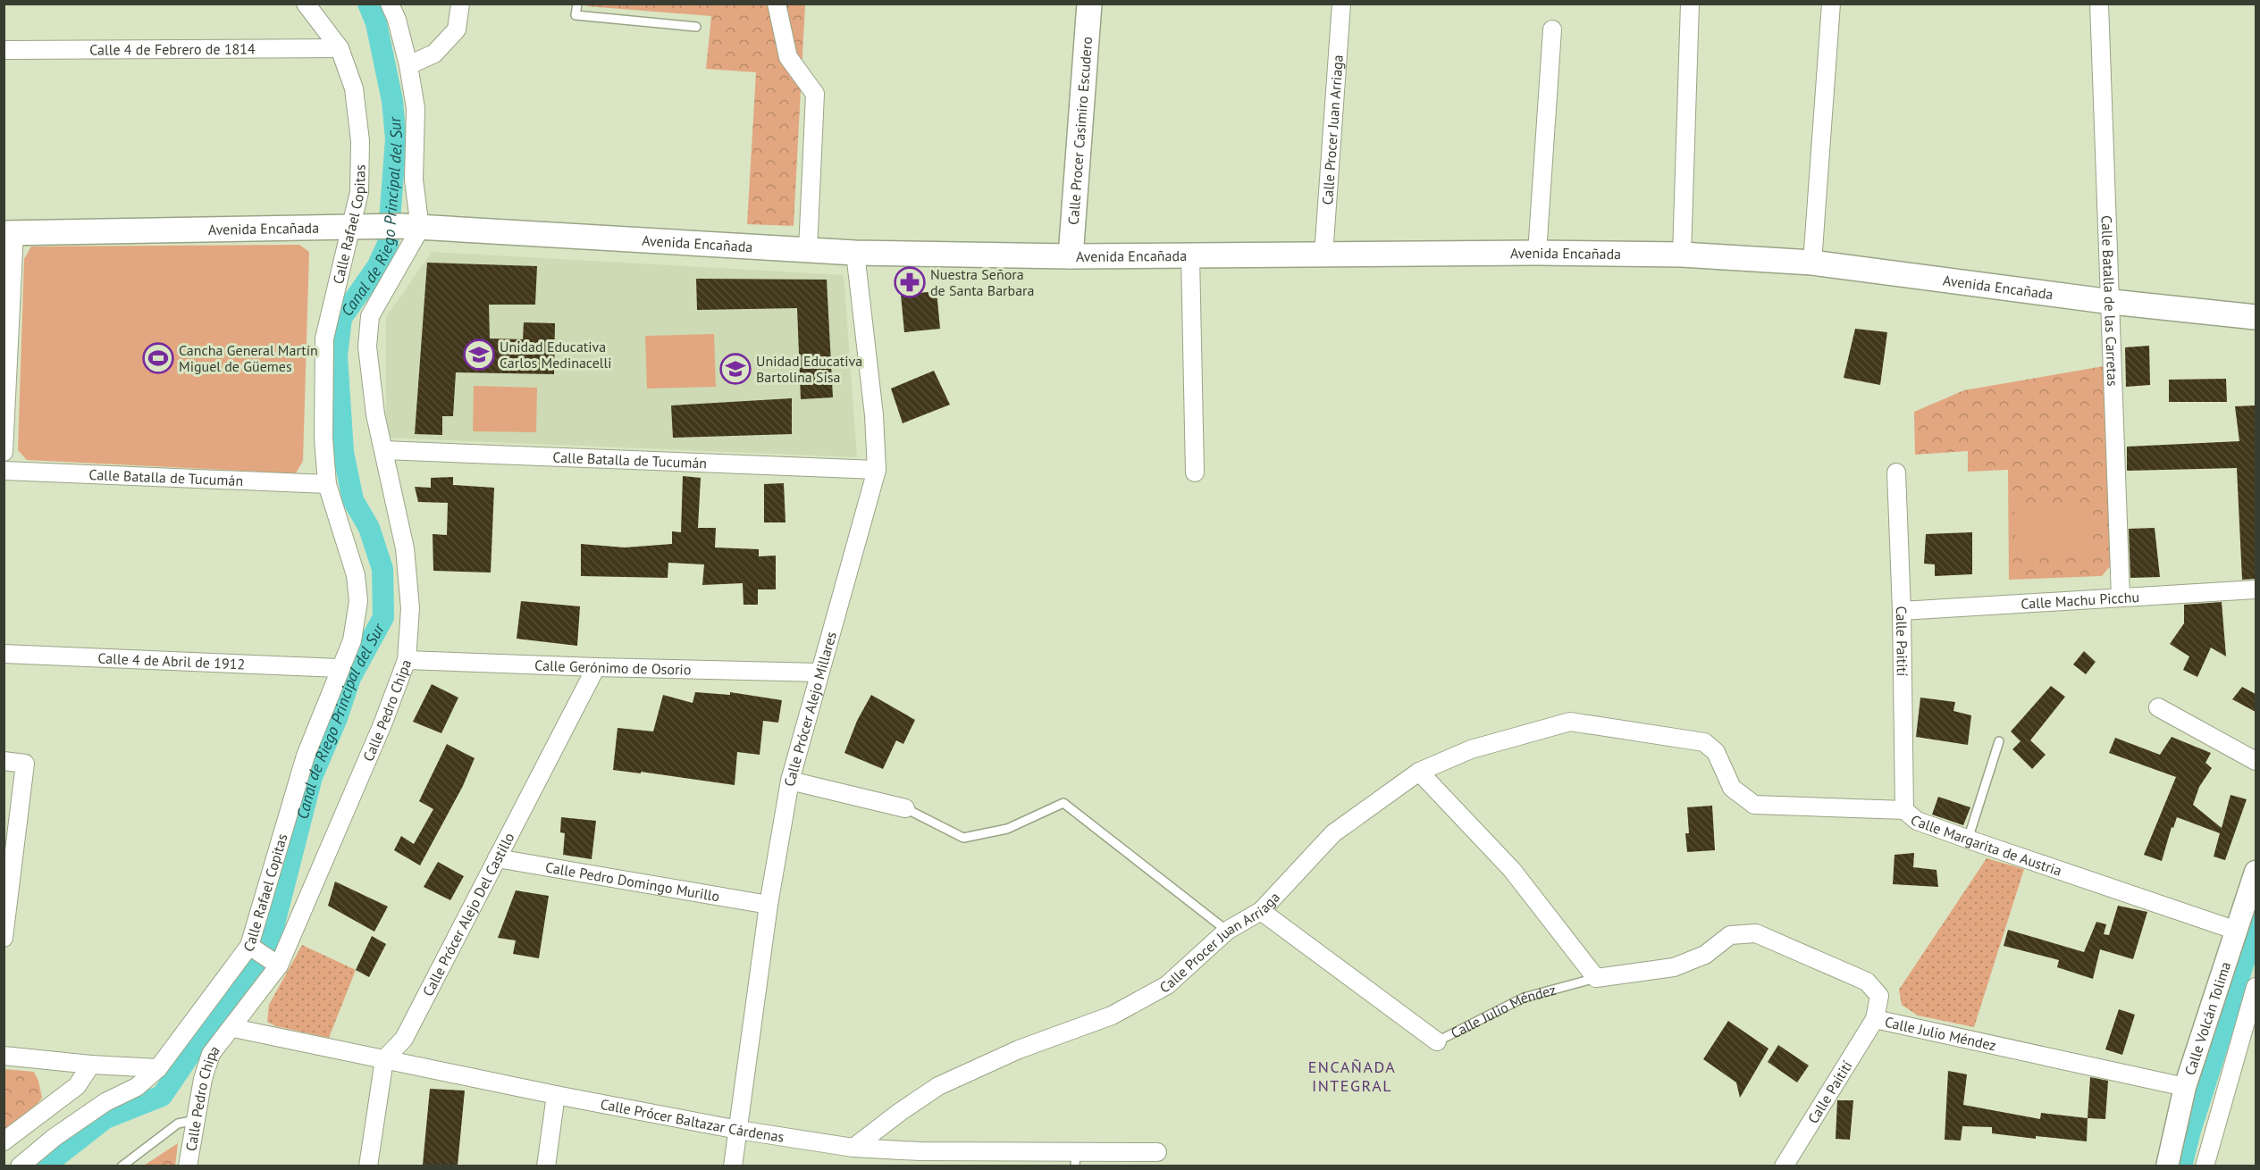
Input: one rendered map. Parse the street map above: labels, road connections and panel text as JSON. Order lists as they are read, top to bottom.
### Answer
{
  "streets": {
    "main road": ["Calle Procer Casimiro Escudero", "Avenida Encañada"],
    "street": [
      "Calle 4 de Febrero de 1814",
      "Calle Procer Juan Arriaga",
      "Calle Rafael Copitas",
      "Calle Batalla de las Carretas",
      "Calle Batalla de Tucumán",
      "Calle Machu Picchu",
      "Calle Paitití",
      "Calle 4 de Abril de 1912",
      "Calle Gerónimo de Osorio",
      "Calle Prócer Alejo Millares",
      "Calle Pedro Chipa",
      "Calle Margarita de Austria",
      "Calle Pedro Domingo Murillo",
      "Calle Prócer Alejo Del Castillo",
      "Calle Julio Méndez",
      "Calle Volcán Tolima",
      "Calle Prócer Baltazar Cárdenas"
    ]
  },
  "crossings": [
    ["Calle 4 de Febrero de 1814", "Calle Rafael Copitas"],
    ["Calle Procer Juan Arriaga", "Avenida Encañada"],
    ["Calle Procer Juan Arriaga", "Calle Margarita de Austria"],
    ["Calle Procer Juan Arriaga", "Calle Prócer Baltazar Cárdenas"],
    ["Calle Procer Casimiro Escudero", "Avenida Encañada"],
    ["Calle Rafael Copitas", "Avenida Encañada"],
    ["Calle Rafael Copitas", "Calle Batalla de Tucumán"],
    ["Calle Rafael Copitas", "Calle 4 de Abril de 1912"],
    ["Avenida Encañada", "Calle Batalla de las Carretas"],
    ["Avenida Encañada", "Calle Prócer Alejo Millares"],
    ["Avenida Encañada", "Calle Pedro Chipa"],
    ["Calle Batalla de las Carretas", "Calle Machu Picchu"],
    ["Calle Batalla de Tucumán", "Calle Prócer Alejo Millares"],
    ["Calle Batalla de Tucumán", "Calle Pedro Chipa"],
    ["Calle Machu Picchu", "Calle Paitití"],
    ["Calle Paitití", "Calle Margarita de Austria"],
    ["Calle Paitití", "Calle Julio Méndez"],
    ["Calle Gerónimo de Osorio", "Calle Prócer Alejo Millares"],
    ["Calle Gerónimo de Osorio", "Calle Pedro Chipa"],
    ["Calle Gerónimo de Osorio", "Calle Prócer Alejo Del Castillo"],
    ["Calle Prócer Alejo Millares", "Calle Pedro Domingo Murillo"],
    ["Calle Prócer Alejo Millares", "Calle Prócer Baltazar Cárdenas"],
    ["Calle Pedro Chipa", "Calle Prócer Baltazar Cárdenas"],
    ["Calle Margarita de Austria", "Calle Volcán Tolima"],
    ["Calle Pedro Domingo Murillo", "Calle Prócer Alejo Del Castillo"],
    ["Calle Prócer Alejo Del Castillo", "Calle Prócer Baltazar Cárdenas"],
    ["Calle Julio Méndez", "Calle Volcán Tolima"]
  ],
  "districts": ["ENCAÑADA INTEGRAL"],
  "water": ["Canal de Riego Principal del Sur"],
  "places": {
    "pharmacy": ["Nuestra Señora de Santa Barbara"],
    "school or university": ["Unidad Educativa Carlos Medinacelli", "Unidad Educativa Bartolina Sisa"],
    "sports": ["Cancha General Martín Miguel de Güemes"]
  }
}
